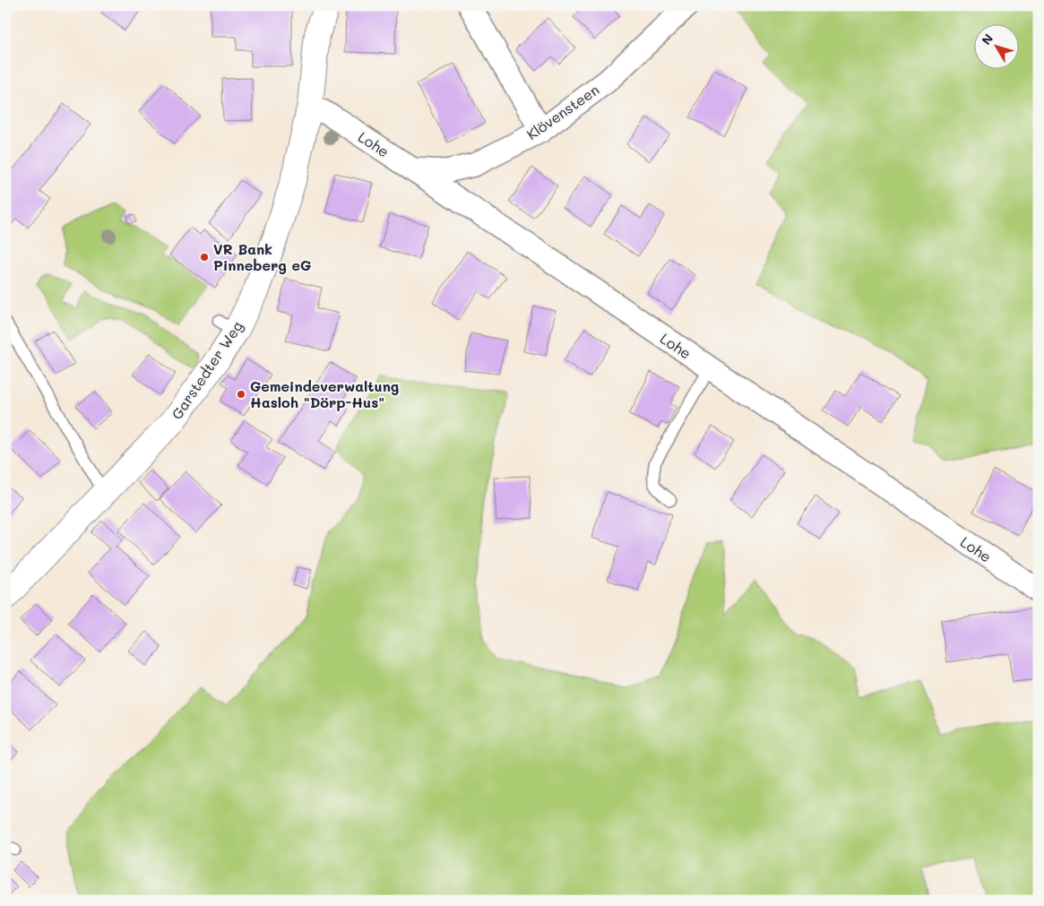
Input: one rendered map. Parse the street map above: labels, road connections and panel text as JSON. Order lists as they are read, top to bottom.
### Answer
{
  "streets": {
    "main road": ["Garstedter Weg"],
    "street": ["Klövensteen", "Lohe"]
  },
  "crossings": [
    ["Klövensteen", "Lohe"],
    ["Lohe", "Garstedter Weg"]
  ],
  "places": ["VR Bank Pinneberg eG", "Gemeindeverwaltung Hasloh \"Dörp-Hus\""],
  "north": "top left"
}
